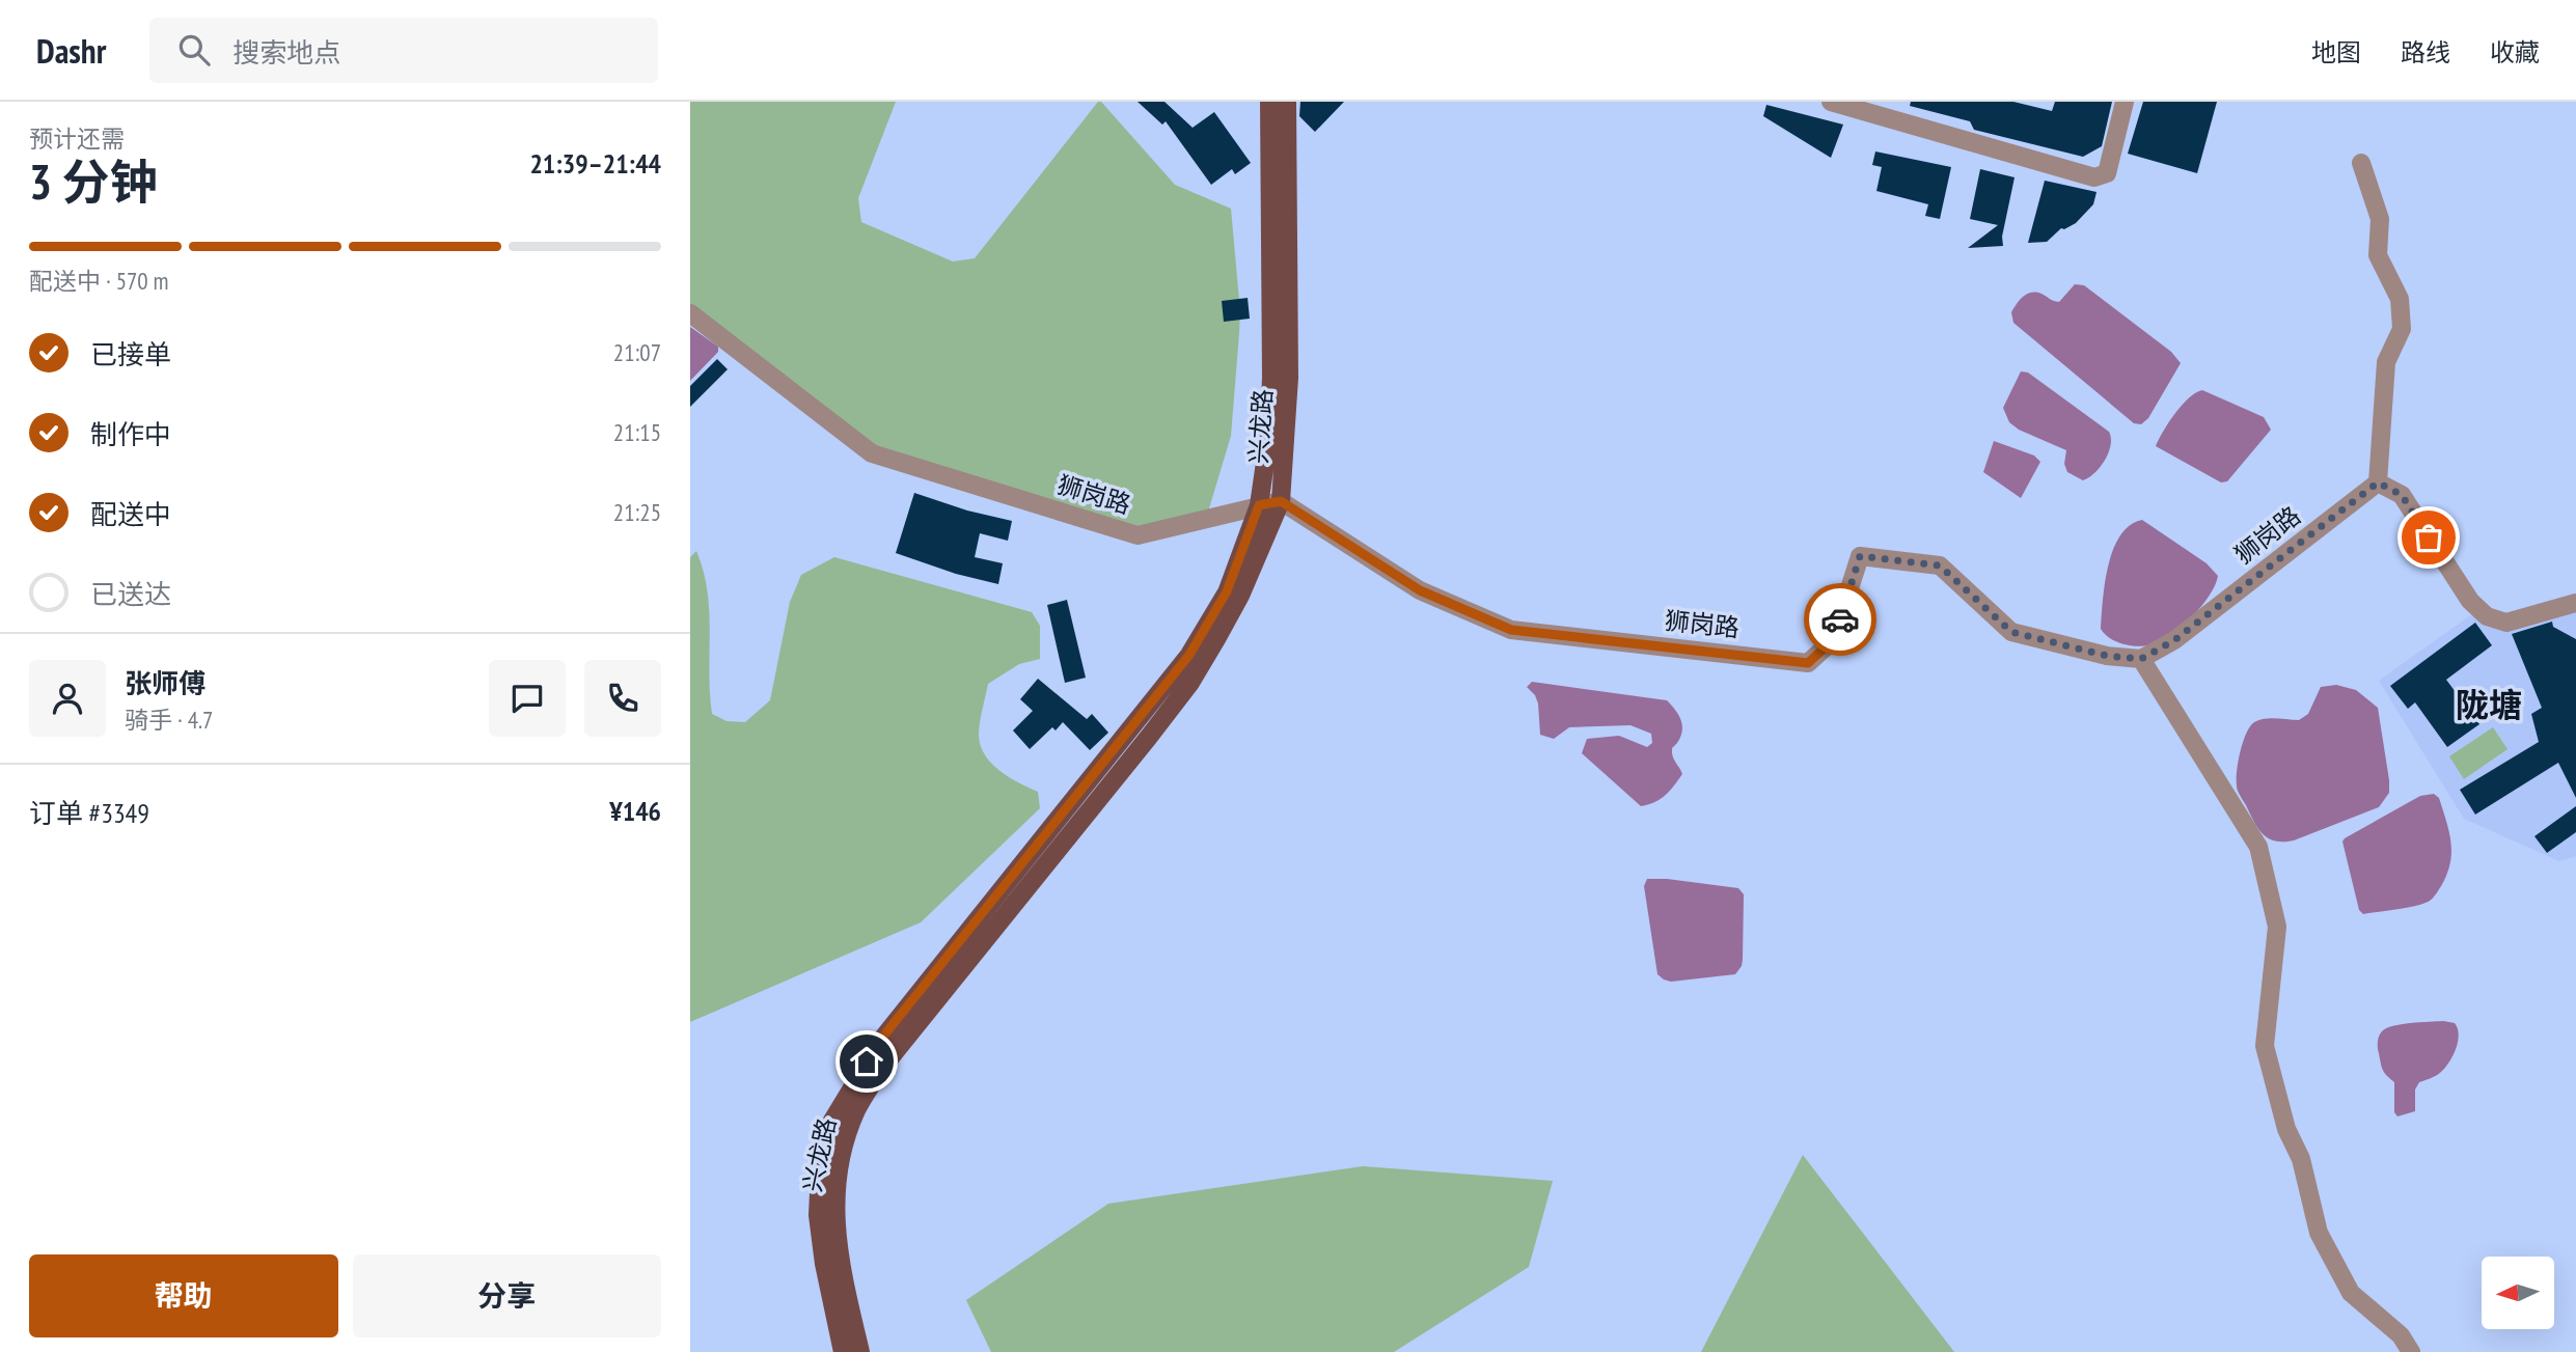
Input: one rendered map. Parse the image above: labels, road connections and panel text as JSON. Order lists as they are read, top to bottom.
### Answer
{
  "streets": {
    "main road": ["兴龙路"],
    "street": ["狮岗路"]
  },
  "crossings": [
    ["兴龙路", "狮岗路"]
  ],
  "districts": ["陇塘"],
  "north": "left",
  "page": {
    "header": "Dashr",
    "search": "搜索地点",
    "nav": ["地图", "路线", "收藏"],
    "heading": ["3 分钟", "预计还需", "21:39–21:44"],
    "panel": [
      "张师傅",
      "骑手 · 4.7",
      "订单 #3349",
      "¥146"
    ],
    "bar": "配送中 · 570 m",
    "list": [
      ["已接单", "21:07"],
      ["制作中", "21:15"],
      ["配送中", "21:25"],
      "已送达"
    ],
    "buttons": ["帮助", "分享"]
  }
}
